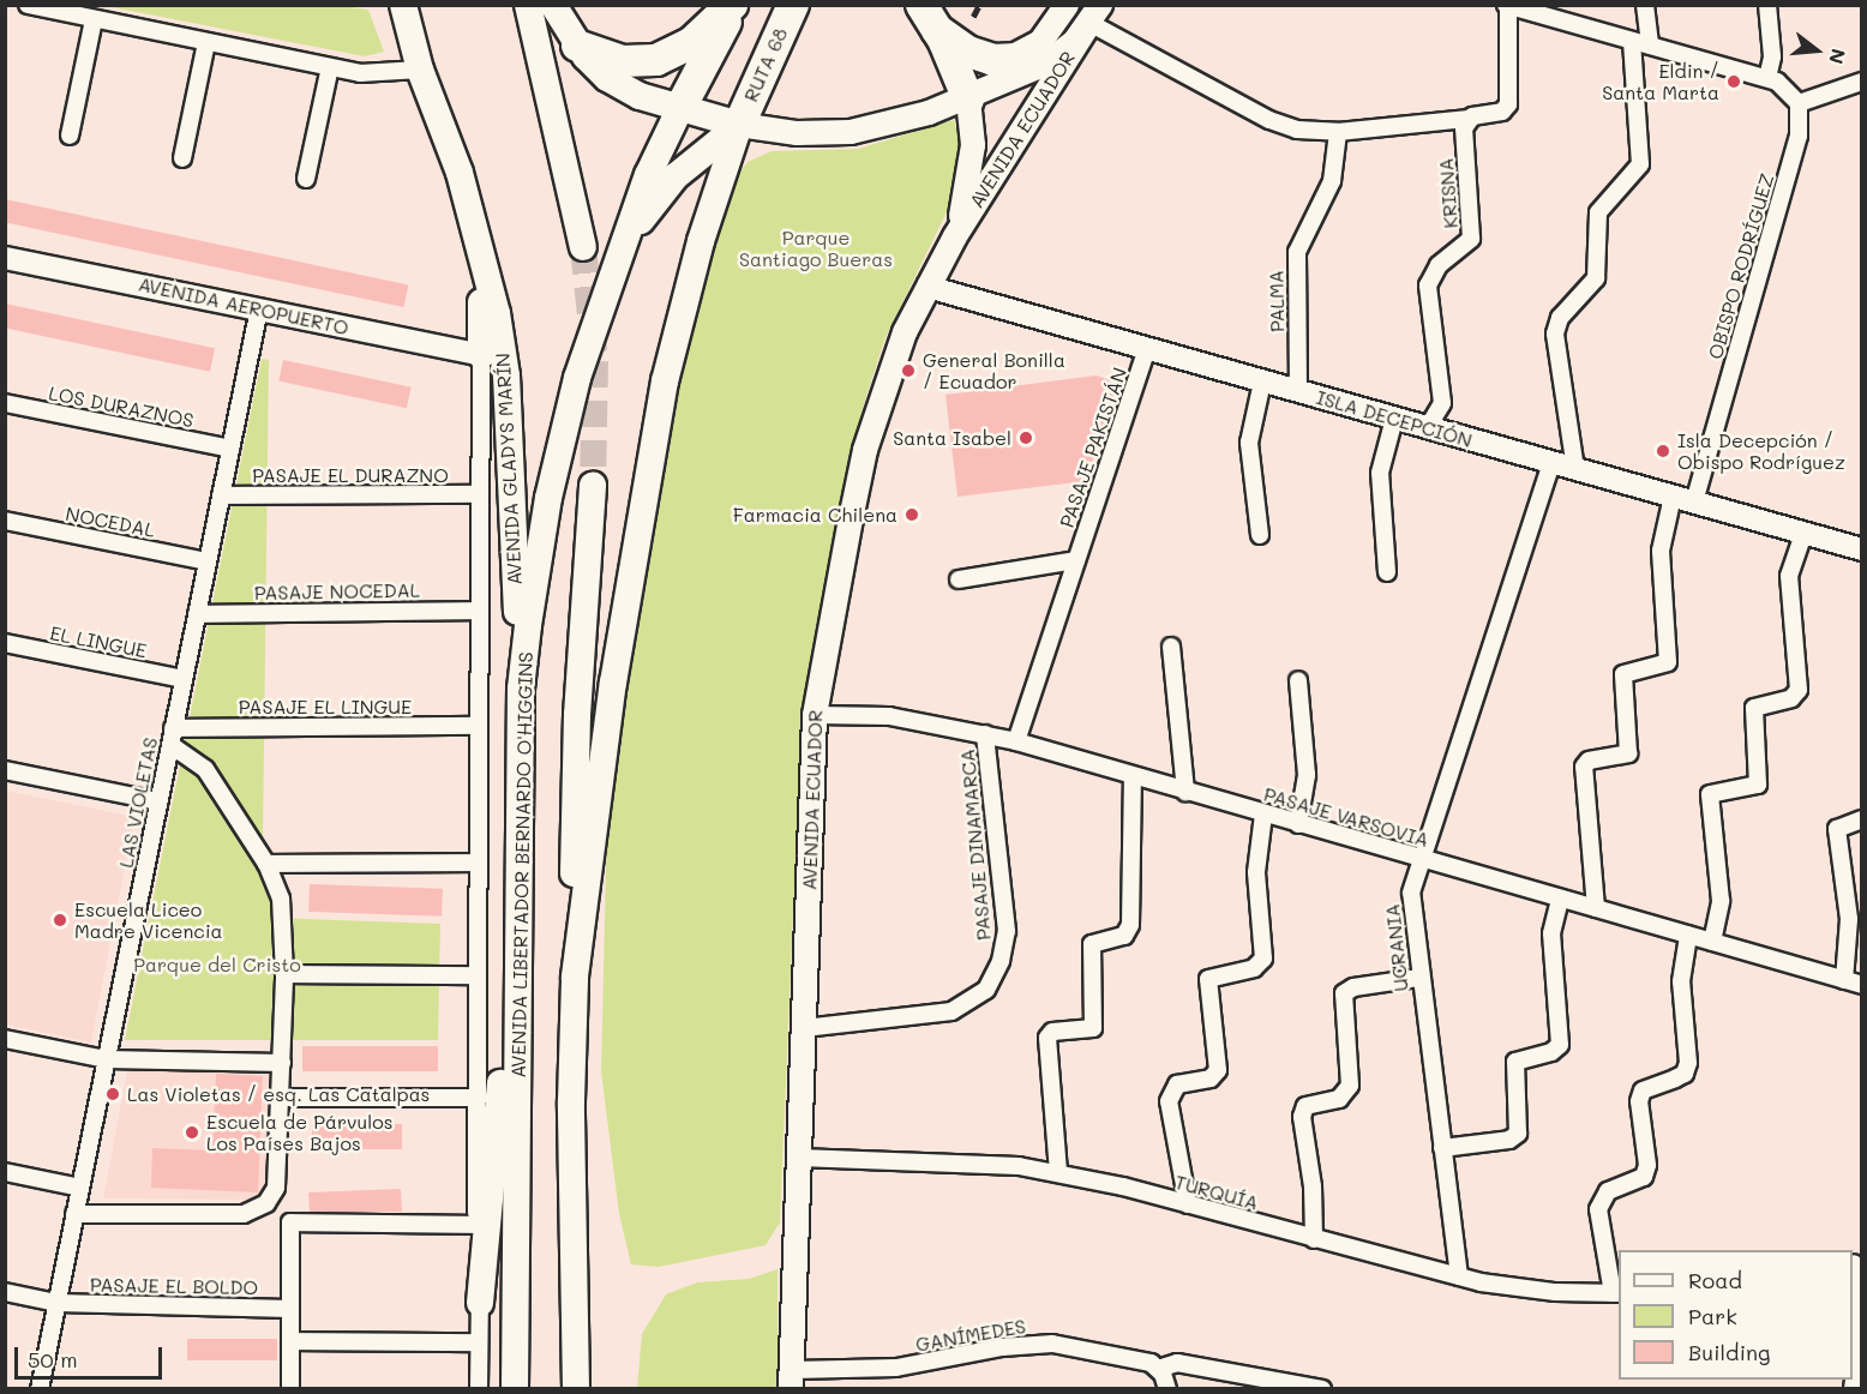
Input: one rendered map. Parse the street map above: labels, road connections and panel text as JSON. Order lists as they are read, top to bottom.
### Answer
{
  "streets": {
    "highway": ["RUTA 68"],
    "main road": ["AVENIDA ECUADOR", "AVENIDA GLADYS MARÍN", "AVENIDA LIBERTADOR BERNARDO O'HIGGINS"],
    "street": [
      "KRISNA",
      "OBISPO RODRÍGUEZ",
      "PALMA",
      "AVENIDA AEROPUERTO",
      "LOS DURAZNOS",
      "ISLA DECEPCIÓN",
      "PASAJE PAKISTÁN",
      "PASAJE EL DURAZNO",
      "NOCEDAL",
      "PASAJE NOCEDAL",
      "EL LINGUE",
      "PASAJE EL LINGUE",
      "LAS VIOLETAS",
      "PASAJE VARSOVIA",
      "PASAJE DINAMARCA",
      "UCRANIA",
      "TURQUÍA",
      "PASAJE EL BOLDO",
      "GANÍMEDES"
    ]
  },
  "crossings": [
    ["AVENIDA ECUADOR", "ISLA DECEPCIÓN"],
    ["AVENIDA ECUADOR", "PASAJE VARSOVIA"],
    ["AVENIDA ECUADOR", "PASAJE DINAMARCA"],
    ["AVENIDA ECUADOR", "TURQUÍA"],
    ["AVENIDA ECUADOR", "GANÍMEDES"],
    ["KRISNA", "ISLA DECEPCIÓN"],
    ["OBISPO RODRÍGUEZ", "ISLA DECEPCIÓN"],
    ["PALMA", "ISLA DECEPCIÓN"],
    ["AVENIDA AEROPUERTO", "LAS VIOLETAS"],
    ["LOS DURAZNOS", "LAS VIOLETAS"],
    ["ISLA DECEPCIÓN", "PASAJE PAKISTÁN"],
    ["ISLA DECEPCIÓN", "UCRANIA"],
    ["PASAJE PAKISTÁN", "PASAJE VARSOVIA"],
    ["AVENIDA GLADYS MARÍN", "AVENIDA LIBERTADOR BERNARDO O'HIGGINS"],
    ["PASAJE EL DURAZNO", "LAS VIOLETAS"],
    ["NOCEDAL", "LAS VIOLETAS"],
    ["PASAJE NOCEDAL", "LAS VIOLETAS"],
    ["EL LINGUE", "LAS VIOLETAS"],
    ["PASAJE EL LINGUE", "LAS VIOLETAS"],
    ["LAS VIOLETAS", "PASAJE EL BOLDO"],
    ["PASAJE VARSOVIA", "PASAJE DINAMARCA"],
    ["PASAJE VARSOVIA", "UCRANIA"],
    ["UCRANIA", "TURQUÍA"]
  ],
  "parks": ["Parque Santiago Bueras", "Parque del Cristo"],
  "places": [
    "Eldin / Santa Marta",
    "General Bonilla / Ecuador",
    "Santa Isabel",
    "Isla Decepción / Obispo Rodríguez",
    "Farmacia Chilena",
    "Escuela Liceo Madre Vicencia",
    "Las Violetas / esq. Las Catalpas",
    "Escuela de Párvulos Los Países Bajos"
  ],
  "legend": ["Road", "Park", "Building"],
  "scale_bar": "50 m",
  "north": "right"
}
